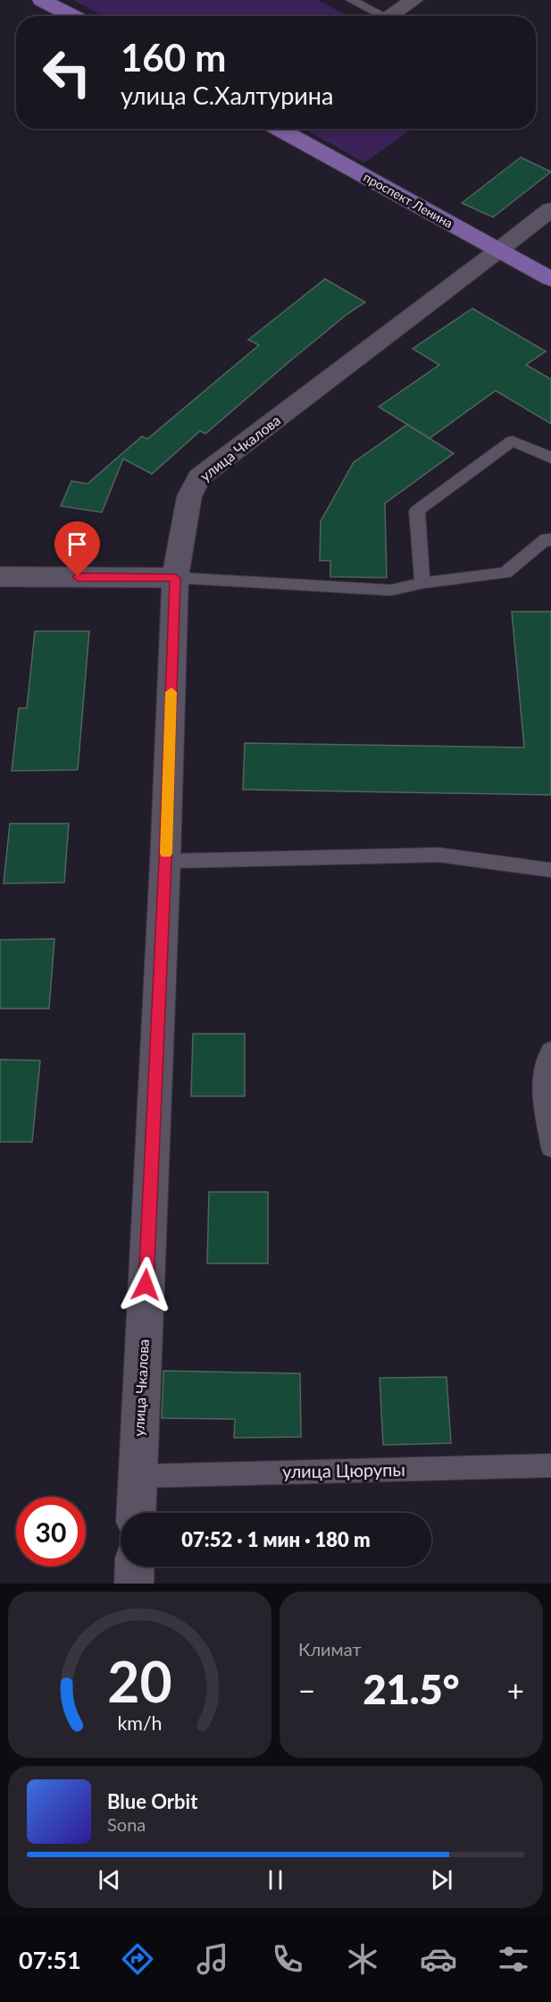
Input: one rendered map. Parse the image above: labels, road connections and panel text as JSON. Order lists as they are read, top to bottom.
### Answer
{
  "streets": {
    "main road": ["проспект Ленина"],
    "street": ["улица Чкалова"],
    "lane": ["улица Цюрупы"]
  },
  "crossings": [
    ["проспект Ленина", "улица Чкалова"],
    ["улица Чкалова", "улица Цюрупы"]
  ],
  "page": {
    "turn": ["160 m", "улица С.Халтурина"],
    "limit": "30",
    "trip": "07:52 · 1 мин · 180 m",
    "tile": "Климат",
    "heat": ["−", "21.5°", "+"],
    "song": ["Blue Orbit", "Sona"],
    "tabs": "07:51",
    "gauge": ["20", "km/h"]
  }
}
